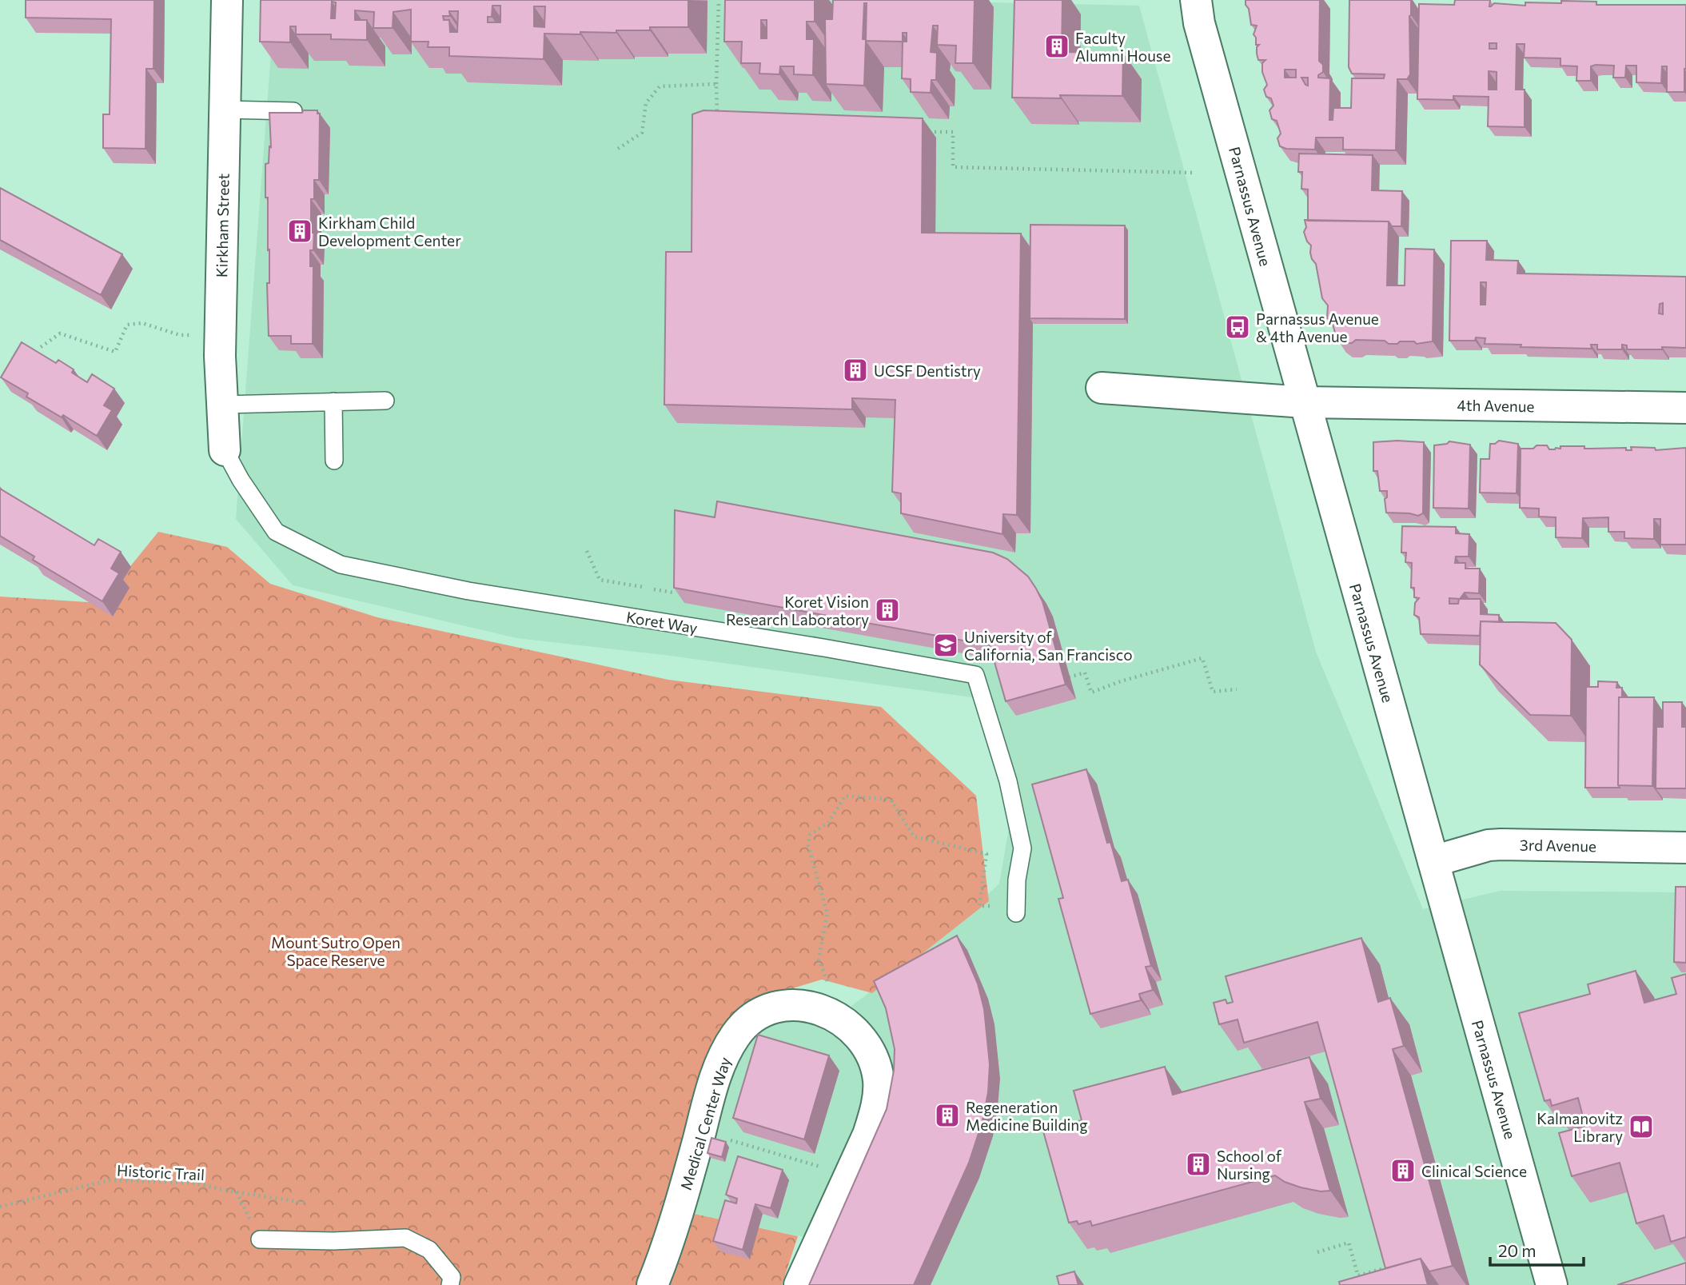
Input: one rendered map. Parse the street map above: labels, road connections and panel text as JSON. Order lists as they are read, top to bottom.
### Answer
{
  "streets": {
    "street": [
      "Parnassus Avenue",
      "Kirkham Street",
      "4th Avenue",
      "3rd Avenue",
      "Medical Center Way"
    ],
    "lane": ["Koret Way"],
    "path": ["Historic Trail"]
  },
  "crossings": [
    ["Parnassus Avenue", "4th Avenue"],
    ["Parnassus Avenue", "3rd Avenue"],
    ["Kirkham Street", "Koret Way"]
  ],
  "parks": ["Mount Sutro Open Space Reserve"],
  "places": {
    "building": [
      "Faculty Alumni House",
      "Kirkham Child Development Center",
      "UCSF Dentistry",
      "Koret Vision Research Laboratory",
      "Regeneration Medicine Building",
      "School of Nursing",
      "Clinical Science"
    ],
    "bus stop": ["Parnassus Avenue & 4th Avenue"],
    "school or university": ["University of California, San Francisco"],
    "library": ["Kalmanovitz Library"]
  },
  "scale_bar": "20 m"
}
